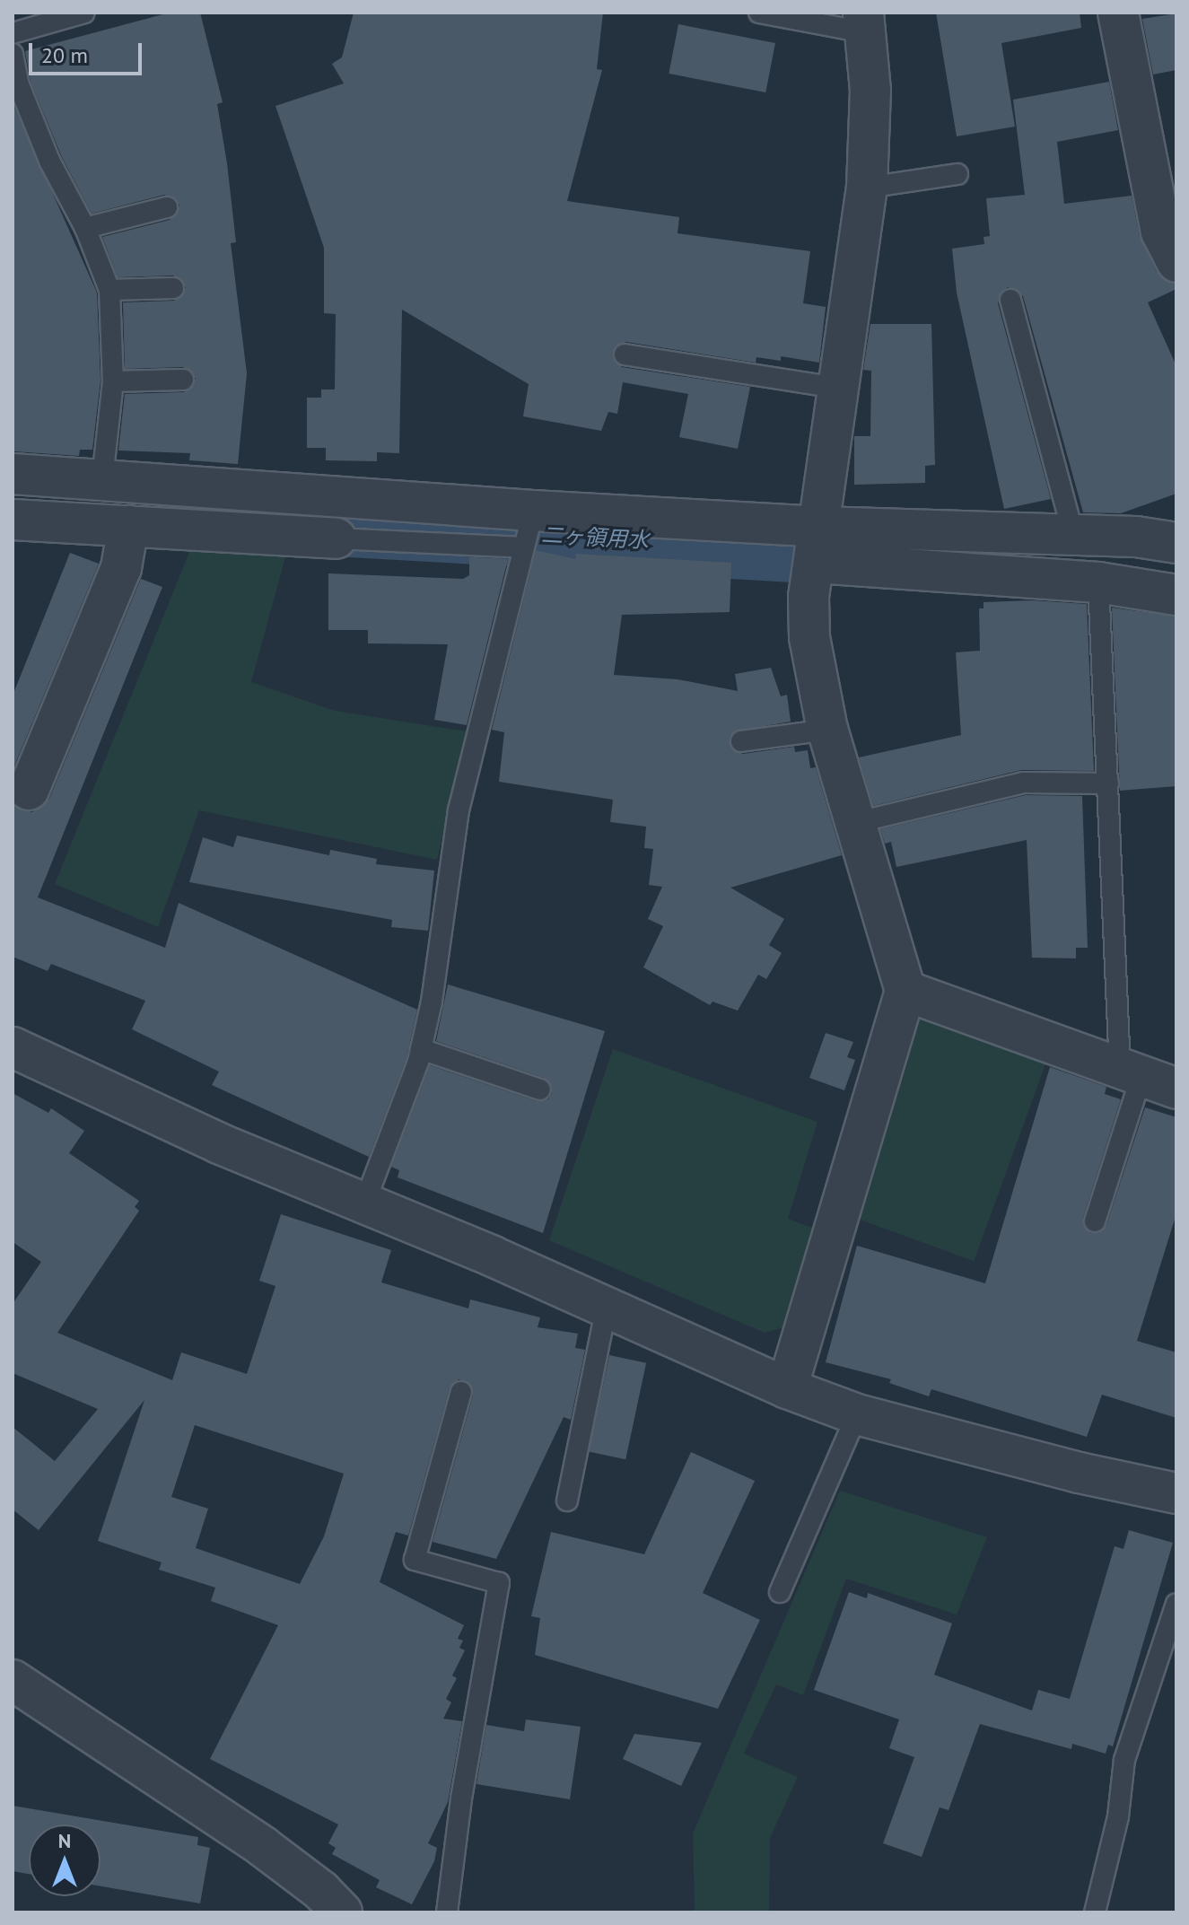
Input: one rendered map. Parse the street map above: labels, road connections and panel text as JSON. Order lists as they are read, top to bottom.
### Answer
{
  "water": ["二ヶ領用水"],
  "scale_bar": "20 m",
  "north": "top"
}
